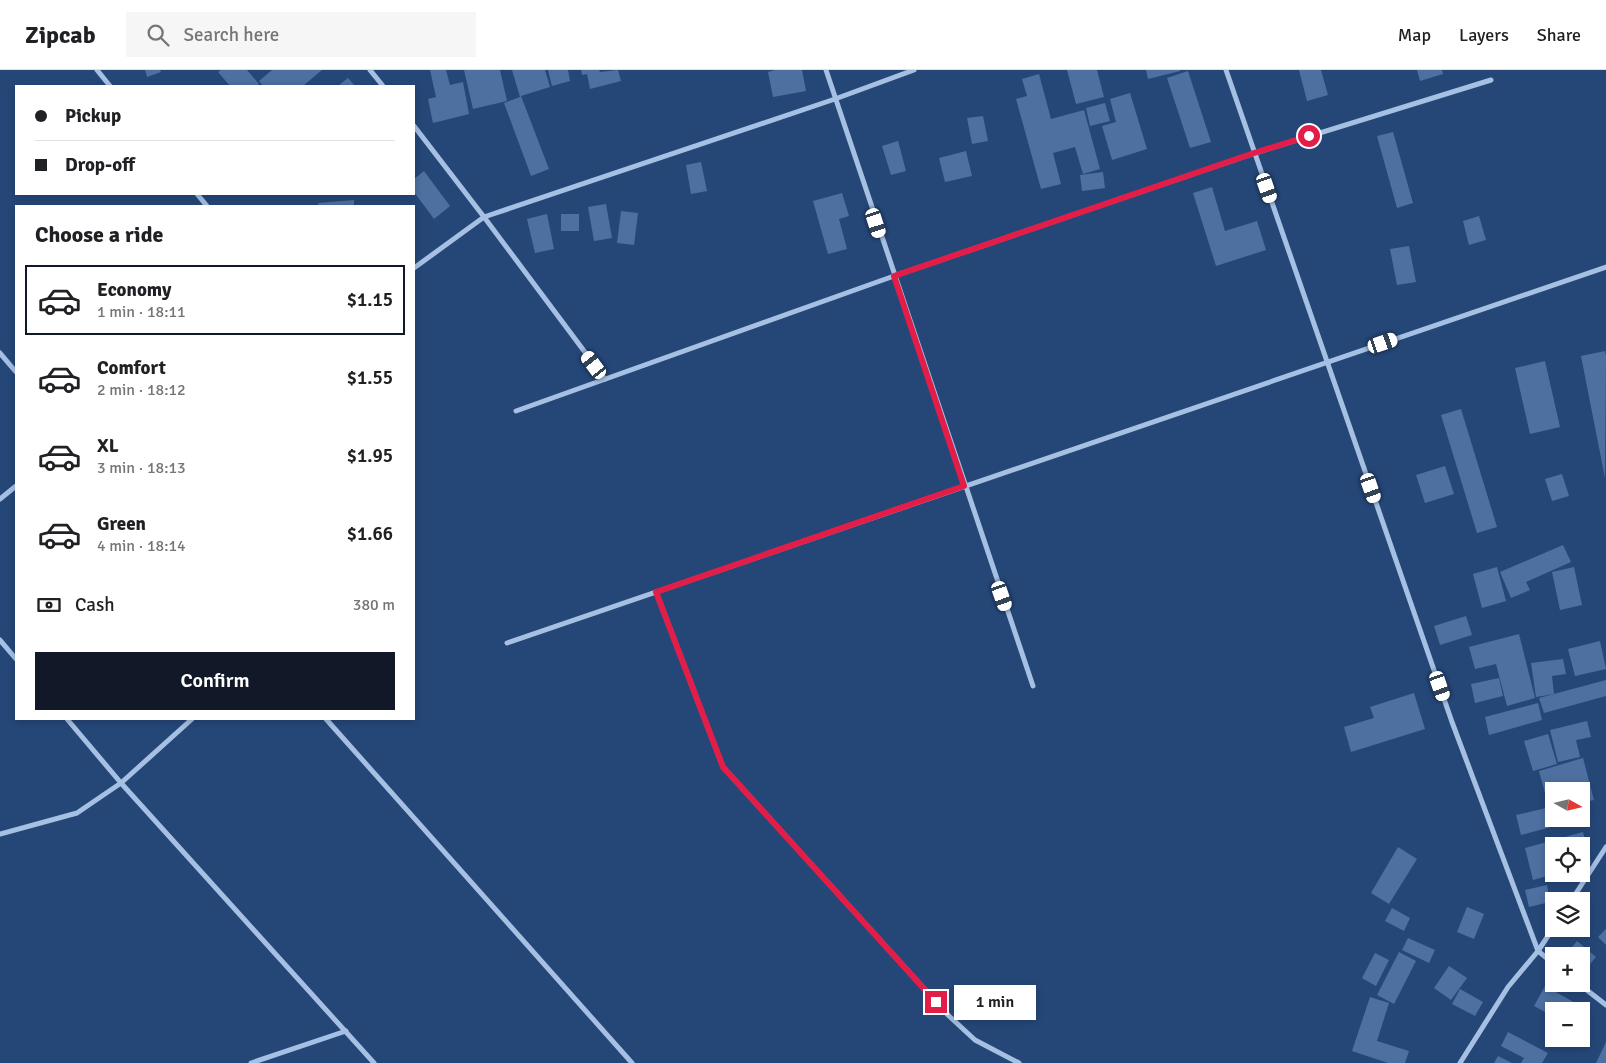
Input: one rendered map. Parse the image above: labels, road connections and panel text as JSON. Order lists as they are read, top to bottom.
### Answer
{
  "north": "right",
  "page": {
    "header": "Zipcab",
    "search": "Search here",
    "nav": ["Map", "Layers", "Share"],
    "banner": ["Pickup", "Drop-off"],
    "heading": "Choose a ride",
    "list": [
      {
        "name": "Economy",
        "note": "1 min · 18:11",
        "value": "$1.15"
      },
      {
        "name": "Comfort",
        "note": "2 min · 18:12",
        "value": "$1.55"
      },
      {
        "name": "XL",
        "note": "3 min · 18:13",
        "value": "$1.95"
      },
      {
        "name": "Green",
        "note": "4 min · 18:14",
        "value": "$1.66"
      }
    ],
    "pay": ["Cash", "380 m"],
    "buttons": "Confirm",
    "map_buttons": ["+", "−"],
    "bubble": "1 min"
  }
}
